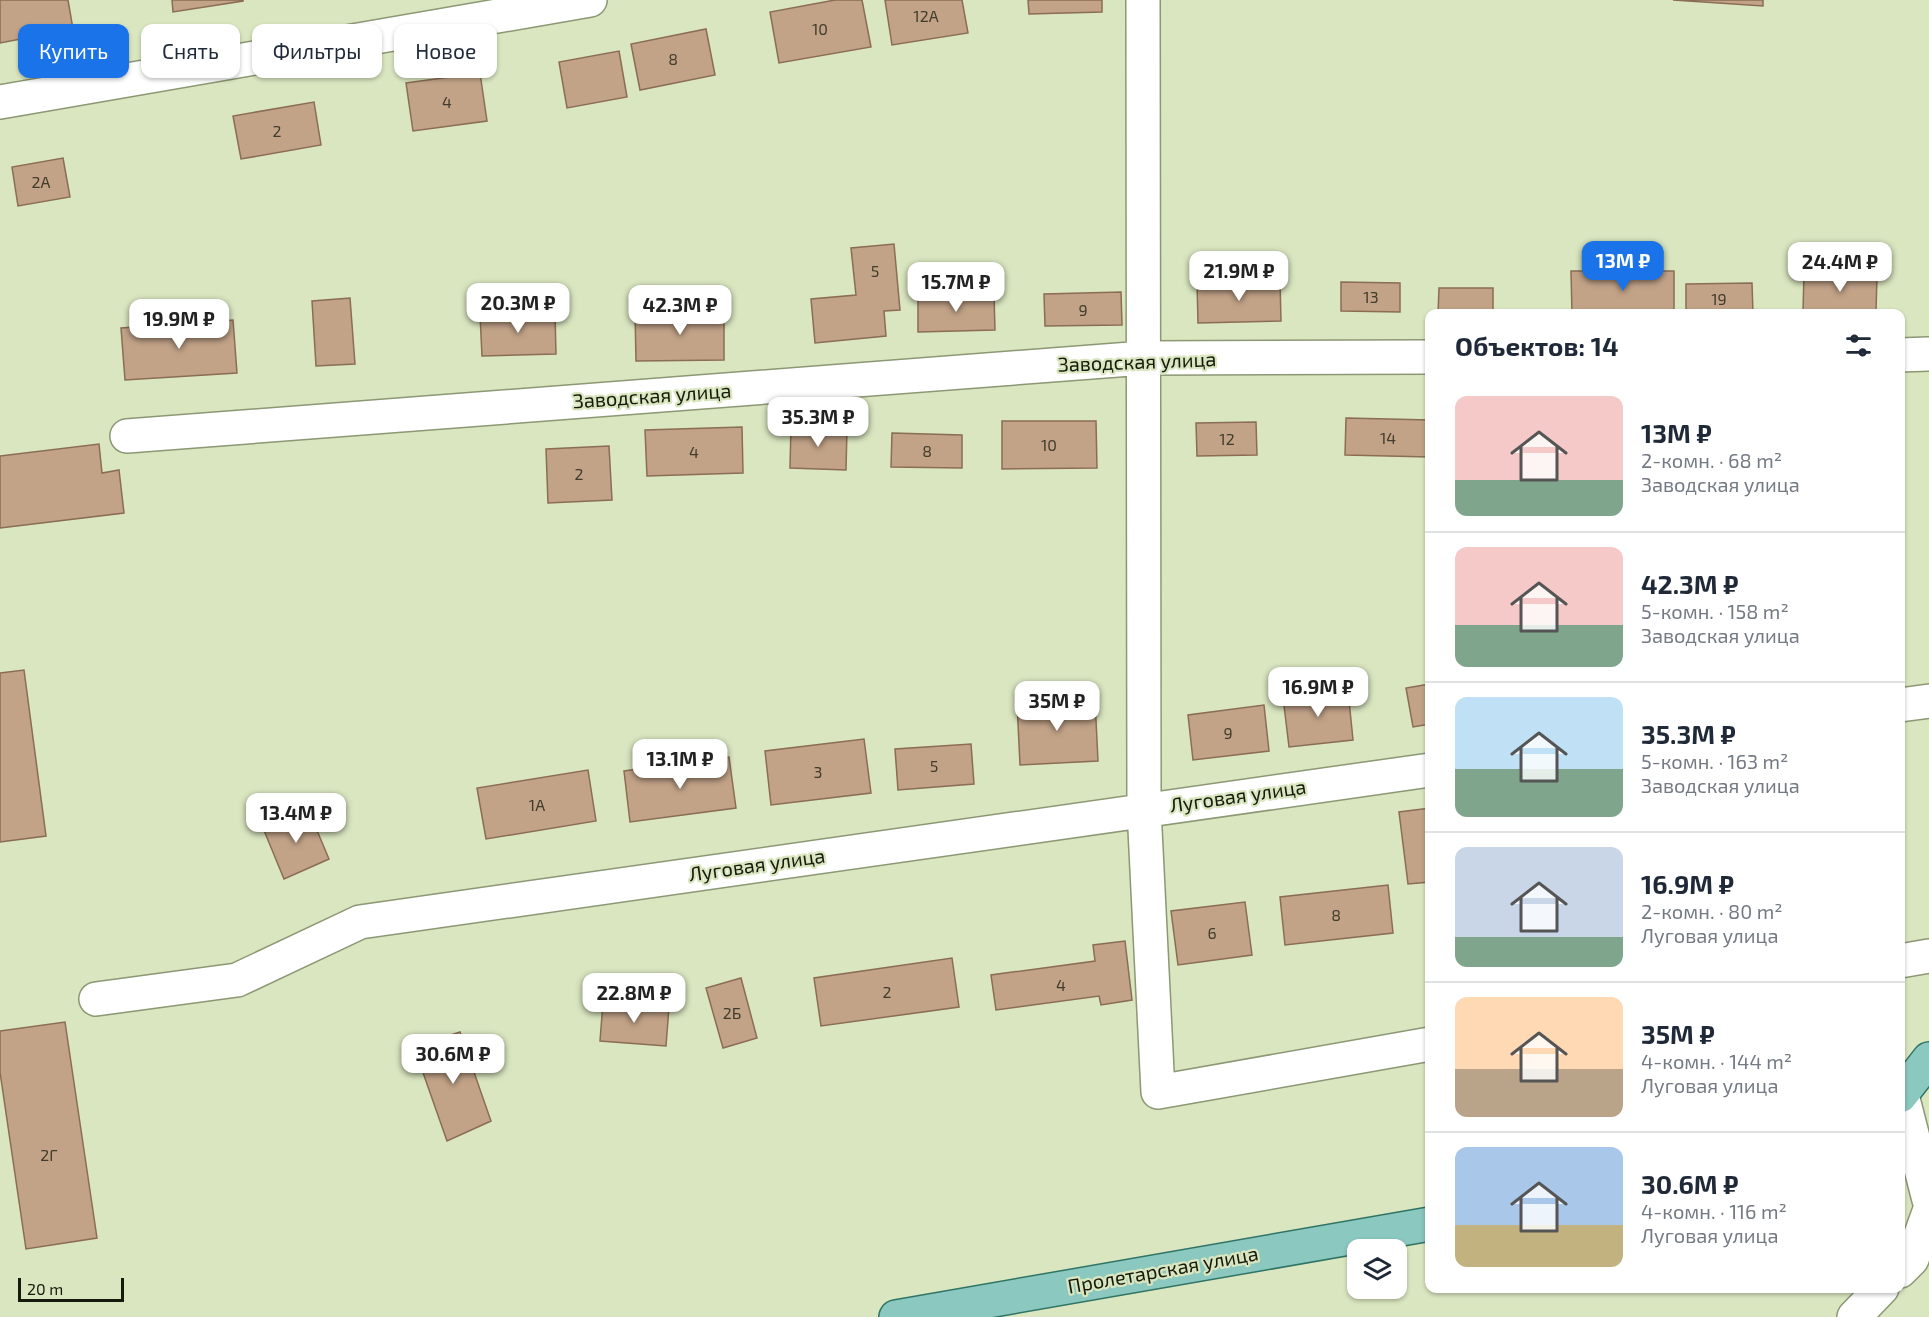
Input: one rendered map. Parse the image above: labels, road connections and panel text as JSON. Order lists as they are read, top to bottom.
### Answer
{
  "streets": {
    "main road": ["Пролетарская улица"],
    "street": ["Заводская улица", "Луговая улица"]
  },
  "house_numbers": [
    "12А",
    "10",
    "8",
    "4",
    "2",
    "2А",
    "5",
    "13",
    "19",
    "9",
    "14",
    "12",
    "10",
    "8",
    "4",
    "2",
    "9",
    "5",
    "3",
    "1А",
    "8",
    "6",
    "4",
    "2",
    "2Б",
    "2Г"
  ],
  "scale_bar": "20 m",
  "page": {
    "chip": [
      "Купить",
      "Снять",
      "Фильтры",
      "Новое"
    ],
    "price": [
      "13M ₽",
      "24.4M ₽",
      "21.9M ₽",
      "15.7M ₽",
      "20.3M ₽",
      "42.3M ₽",
      "19.9M ₽",
      "35.3M ₽",
      "16.9M ₽",
      "35M ₽",
      "13.1M ₽",
      "13.4M ₽",
      "22.8M ₽",
      "30.6M ₽"
    ],
    "heading": "Объектов: 14",
    "list": [
      {
        "name": "13M ₽",
        "note": "2-комн. · 68 m² · Заводская улица"
      },
      {
        "name": "42.3M ₽",
        "note": "5-комн. · 158 m² · Заводская улица"
      },
      {
        "name": "35.3M ₽",
        "note": "5-комн. · 163 m² · Заводская улица"
      },
      {
        "name": "16.9M ₽",
        "note": "2-комн. · 80 m² · Луговая улица"
      },
      {
        "name": "35M ₽",
        "note": "4-комн. · 144 m² · Луговая улица"
      },
      {
        "name": "30.6M ₽",
        "note": "4-комн. · 116 m² · Луговая улица"
      }
    ],
    "scale": "20 m"
  }
}
